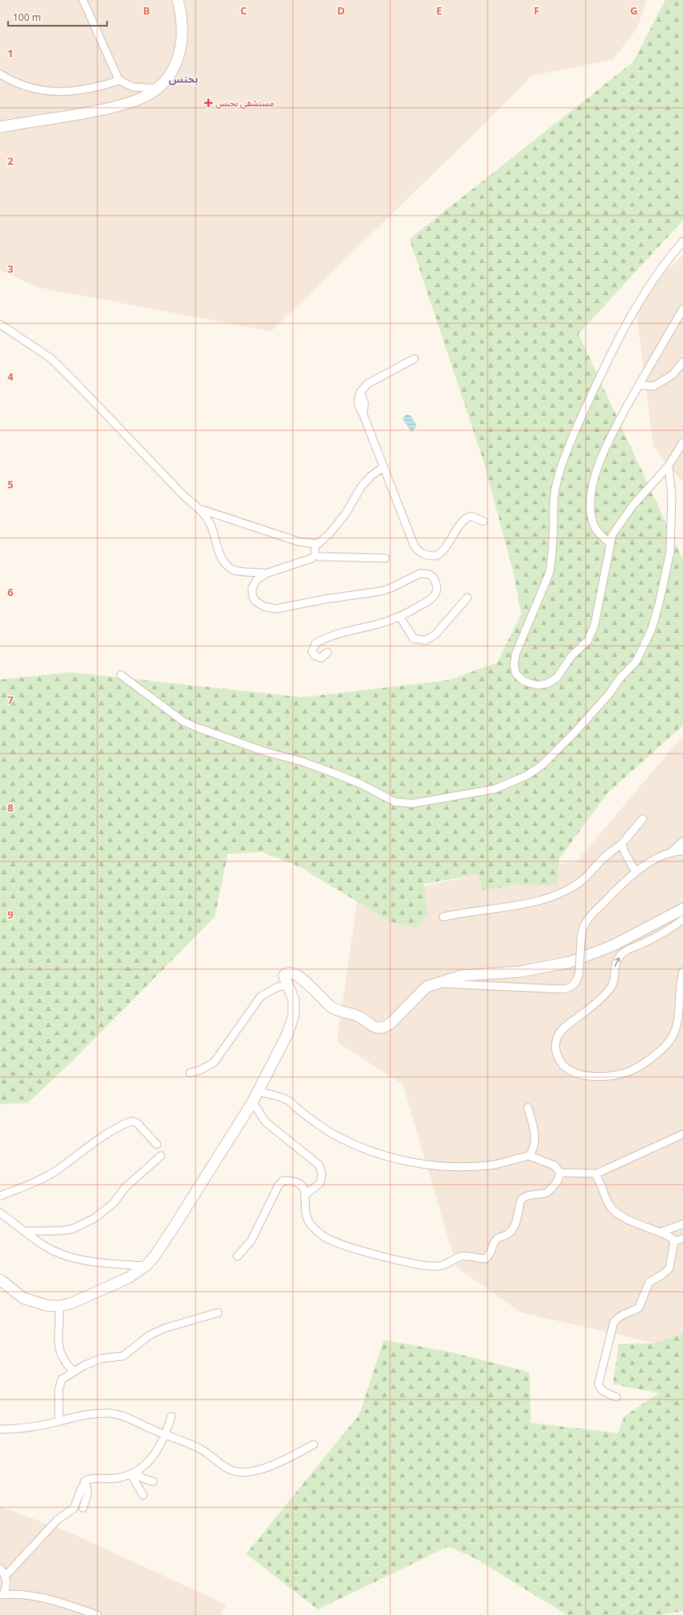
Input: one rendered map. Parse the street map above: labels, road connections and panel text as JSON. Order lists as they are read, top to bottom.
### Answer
{
  "districts": ["بحنس"],
  "places": {
    "health": ["مستشفى بحنس"]
  },
  "scale_bar": "100 m",
  "grid": {
    "columns": [
      "B",
      "C",
      "D",
      "E",
      "F",
      "G"
    ],
    "rows": [
      "1",
      "2",
      "3",
      "4",
      "5",
      "6",
      "7",
      "8",
      "9"
    ]
  }
}
